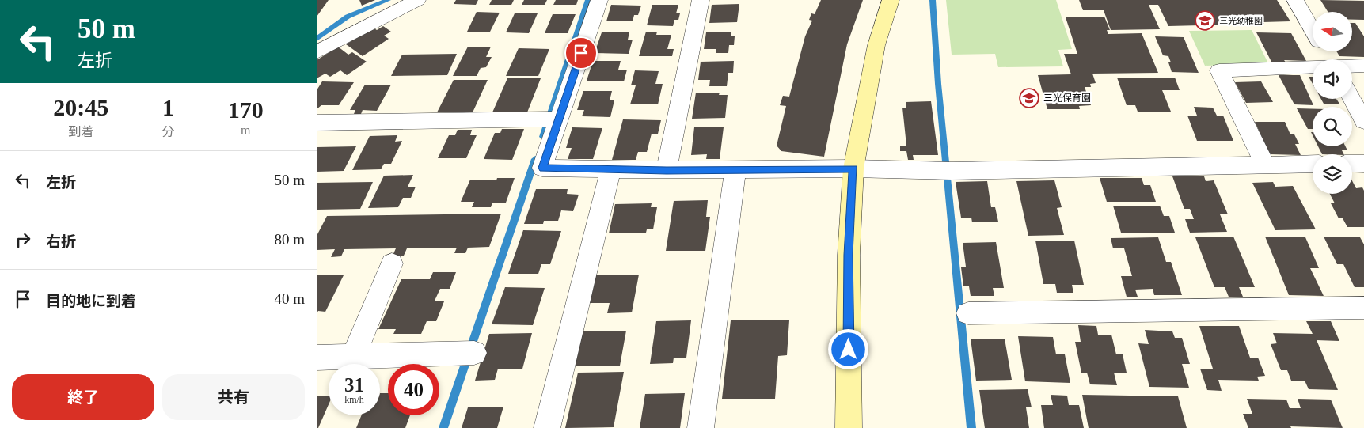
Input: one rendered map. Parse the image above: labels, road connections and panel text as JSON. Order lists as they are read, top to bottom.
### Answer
{
  "places": {
    "school or university": ["三光幼稚園", "三光保育園"]
  },
  "north": "left",
  "page": {
    "turn": ["50 m", "左折"],
    "eta": [
      "20:45",
      "到着",
      "1",
      "分",
      "170",
      "m"
    ],
    "list": [
      {
        "name": "左折",
        "value": "50 m"
      },
      {
        "name": "右折",
        "value": "80 m"
      },
      {
        "name": "目的地に到着",
        "value": "40 m"
      }
    ],
    "speed": "31 km/h",
    "limit": "40",
    "buttons": ["終了", "共有"]
  }
}
